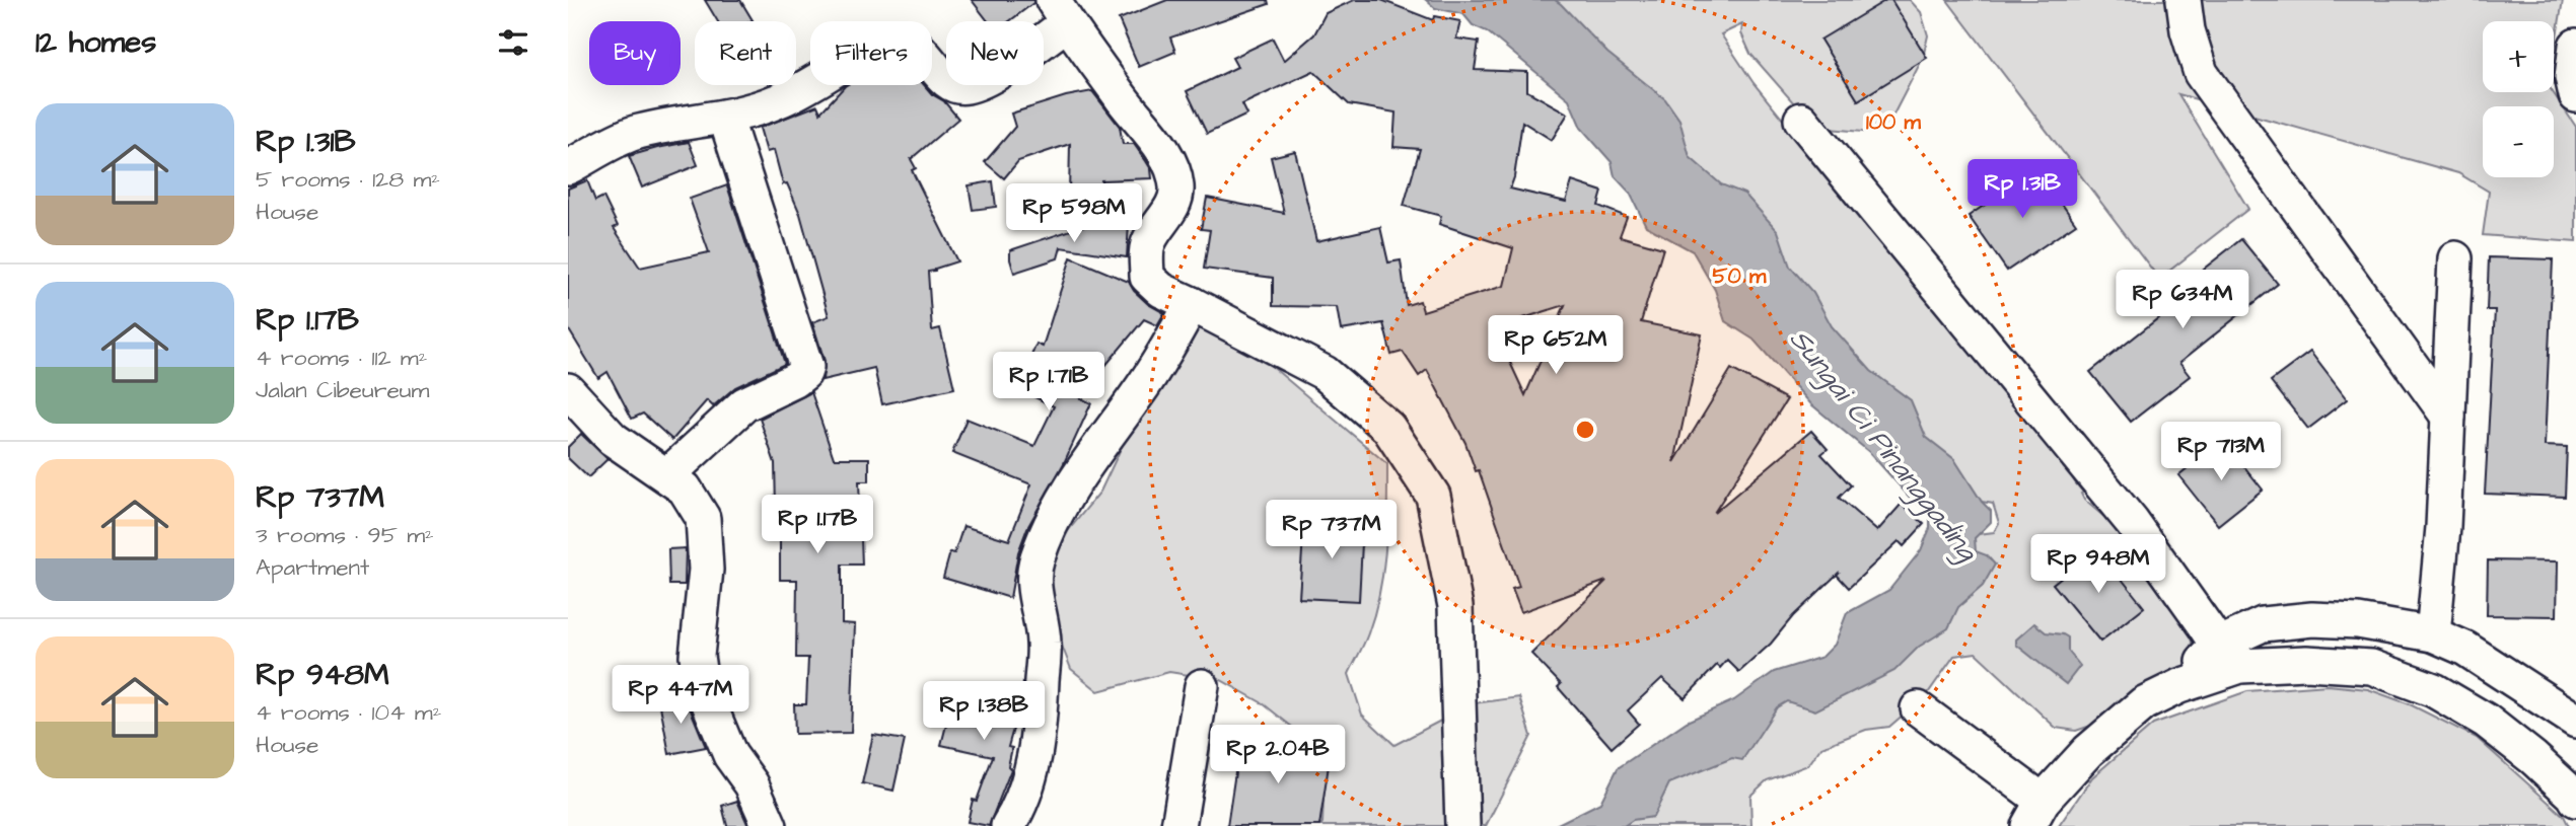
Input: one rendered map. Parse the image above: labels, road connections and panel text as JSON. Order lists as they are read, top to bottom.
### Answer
{
  "water": ["Sungai Ci Pinanggading"],
  "page": {
    "heading": "12 homes",
    "map_buttons": ["+", "−"],
    "chip": [
      "Buy",
      "Rent",
      "Filters",
      "New"
    ],
    "list": [
      {
        "name": "Rp 1.31B",
        "note": "5 rooms · 128 m² · House"
      },
      {
        "name": "Rp 1.17B",
        "note": "4 rooms · 112 m² · Jalan Cibeureum"
      },
      {
        "name": "Rp 737M",
        "note": "3 rooms · 95 m² · Apartment"
      },
      {
        "name": "Rp 948M",
        "note": "4 rooms · 104 m² · House"
      }
    ],
    "price": [
      "Rp 1.31B",
      "Rp 598M",
      "Rp 634M",
      "Rp 652M",
      "Rp 1.71B",
      "Rp 713M",
      "Rp 1.17B",
      "Rp 737M",
      "Rp 948M",
      "Rp 447M",
      "Rp 1.38B",
      "Rp 2.04B"
    ]
  },
  "rings": ["100 m", "50 m"]
}
